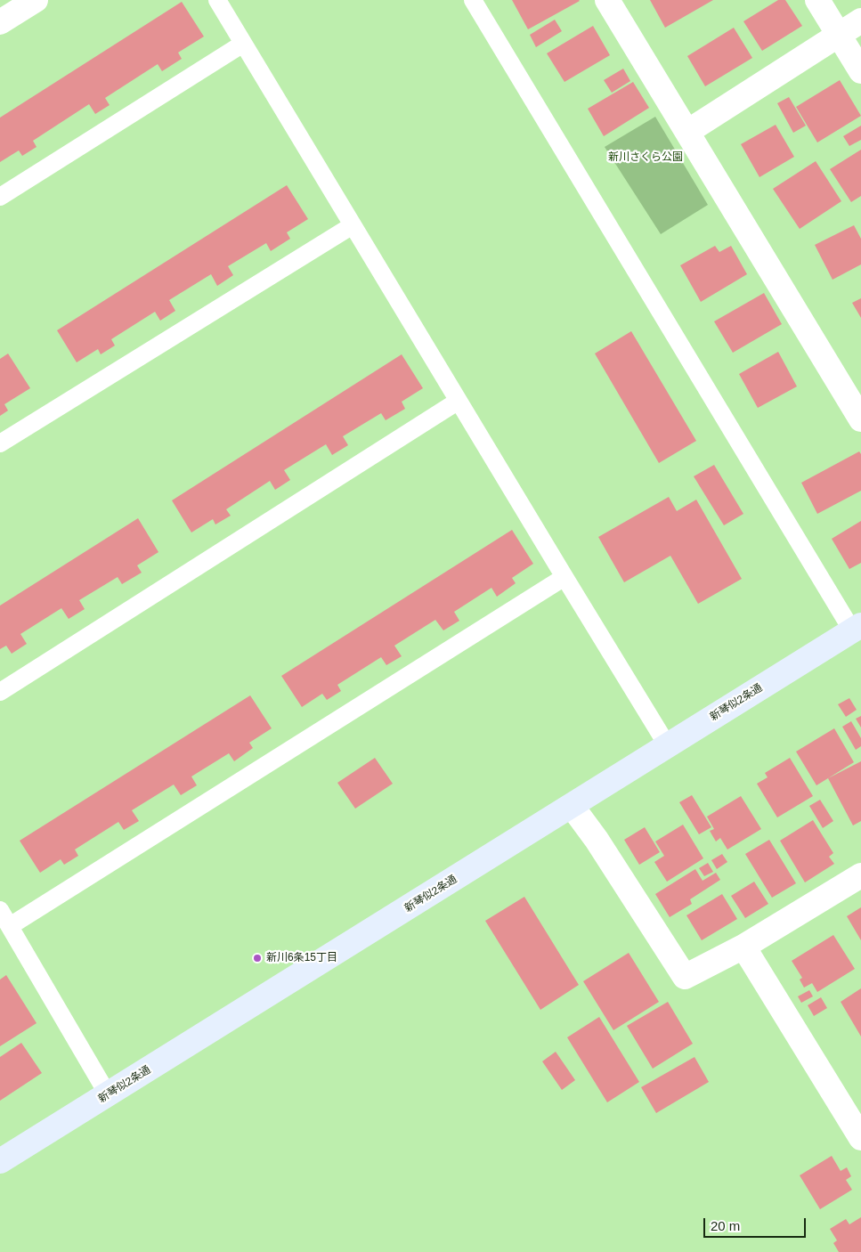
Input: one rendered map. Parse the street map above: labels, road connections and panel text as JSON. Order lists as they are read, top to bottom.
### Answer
{
  "streets": {
    "street": ["新琴似2条通"]
  },
  "parks": ["新川さくら公園"],
  "places": ["新川6条15丁目"],
  "scale_bar": "20 m"
}
